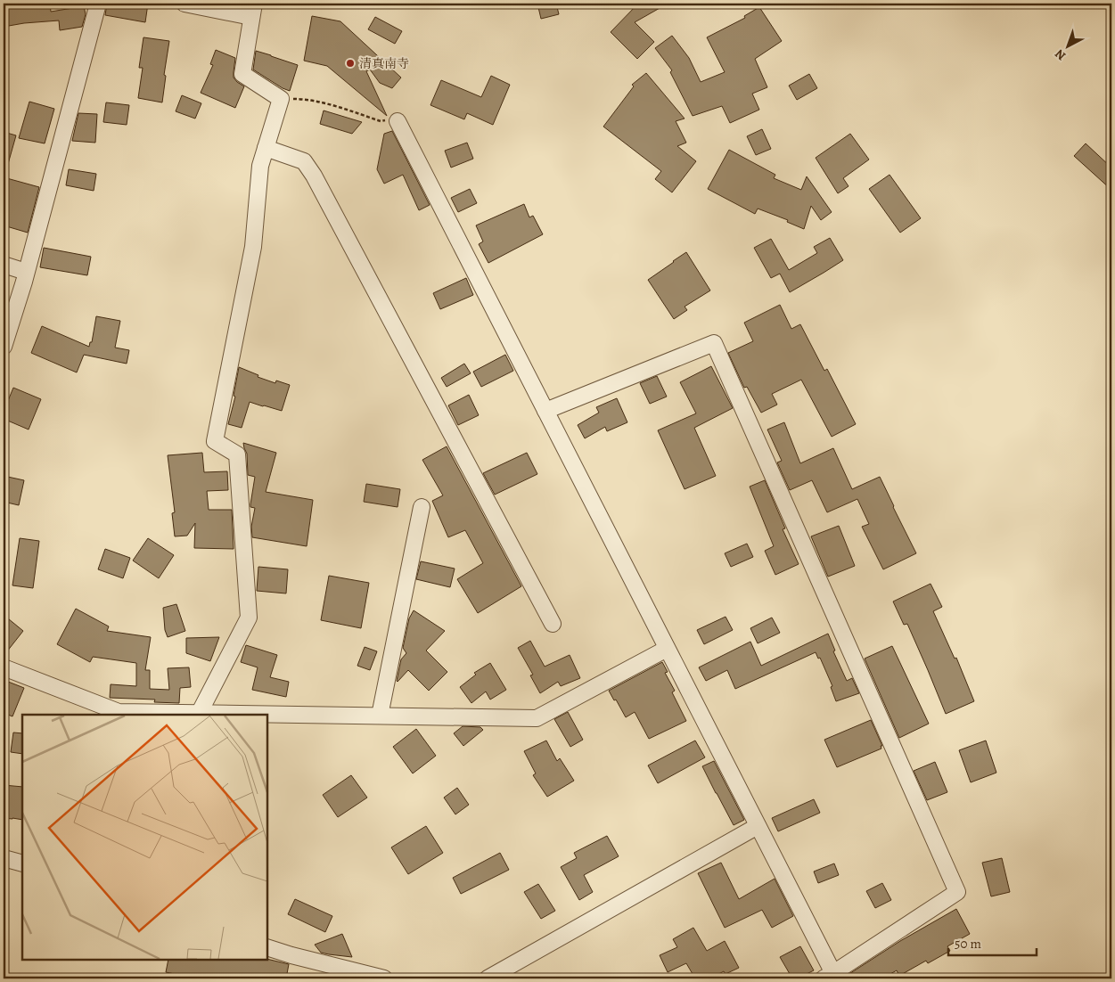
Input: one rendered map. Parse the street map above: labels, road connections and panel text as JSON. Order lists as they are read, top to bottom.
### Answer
{
  "places": ["清真南寺"],
  "scale_bar": "50 m",
  "north": "bottom left"
}
